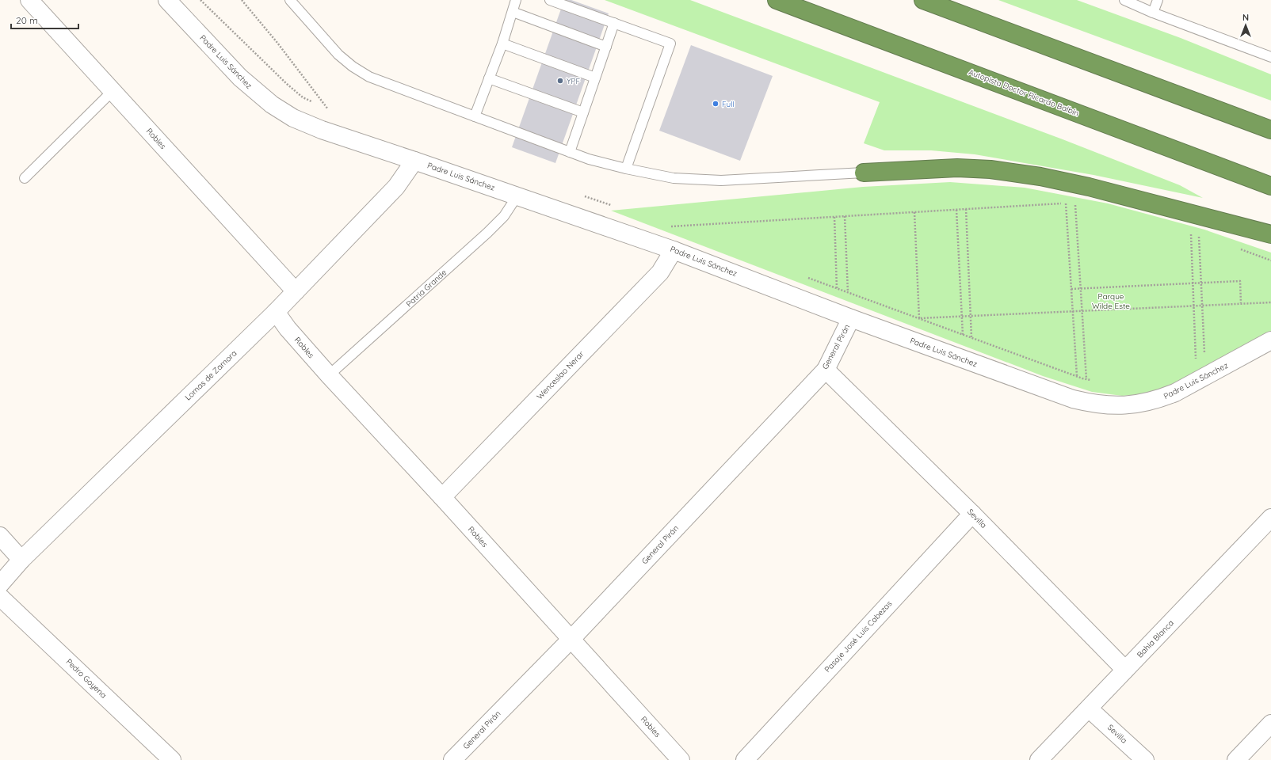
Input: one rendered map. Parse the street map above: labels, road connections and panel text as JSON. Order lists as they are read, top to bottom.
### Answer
{
  "streets": {
    "highway": ["Autopista Doctor Ricardo Balbín"],
    "street": [
      "Padre Luis Sánchez",
      "Robles",
      "General Pirán",
      "Lomas de Zamora",
      "Wenceslao Nerar",
      "Sevilla",
      "Pasaje José Luis Cabezas",
      "Bahía Blanca",
      "Pedro Goyena"
    ],
    "lane": ["Patria Grande"]
  },
  "crossings": [
    ["Padre Luis Sánchez", "Patria Grande"],
    ["Padre Luis Sánchez", "General Pirán"],
    ["Padre Luis Sánchez", "Lomas de Zamora"],
    ["Padre Luis Sánchez", "Wenceslao Nerar"],
    ["Robles", "Patria Grande"],
    ["Robles", "General Pirán"],
    ["Robles", "Lomas de Zamora"],
    ["Robles", "Wenceslao Nerar"],
    ["General Pirán", "Sevilla"],
    ["Sevilla", "Pasaje José Luis Cabezas"],
    ["Sevilla", "Bahía Blanca"]
  ],
  "parks": ["Parque Wilde Este"],
  "places": ["YPF", "Full"],
  "scale_bar": "20 m",
  "north": "top"
}
